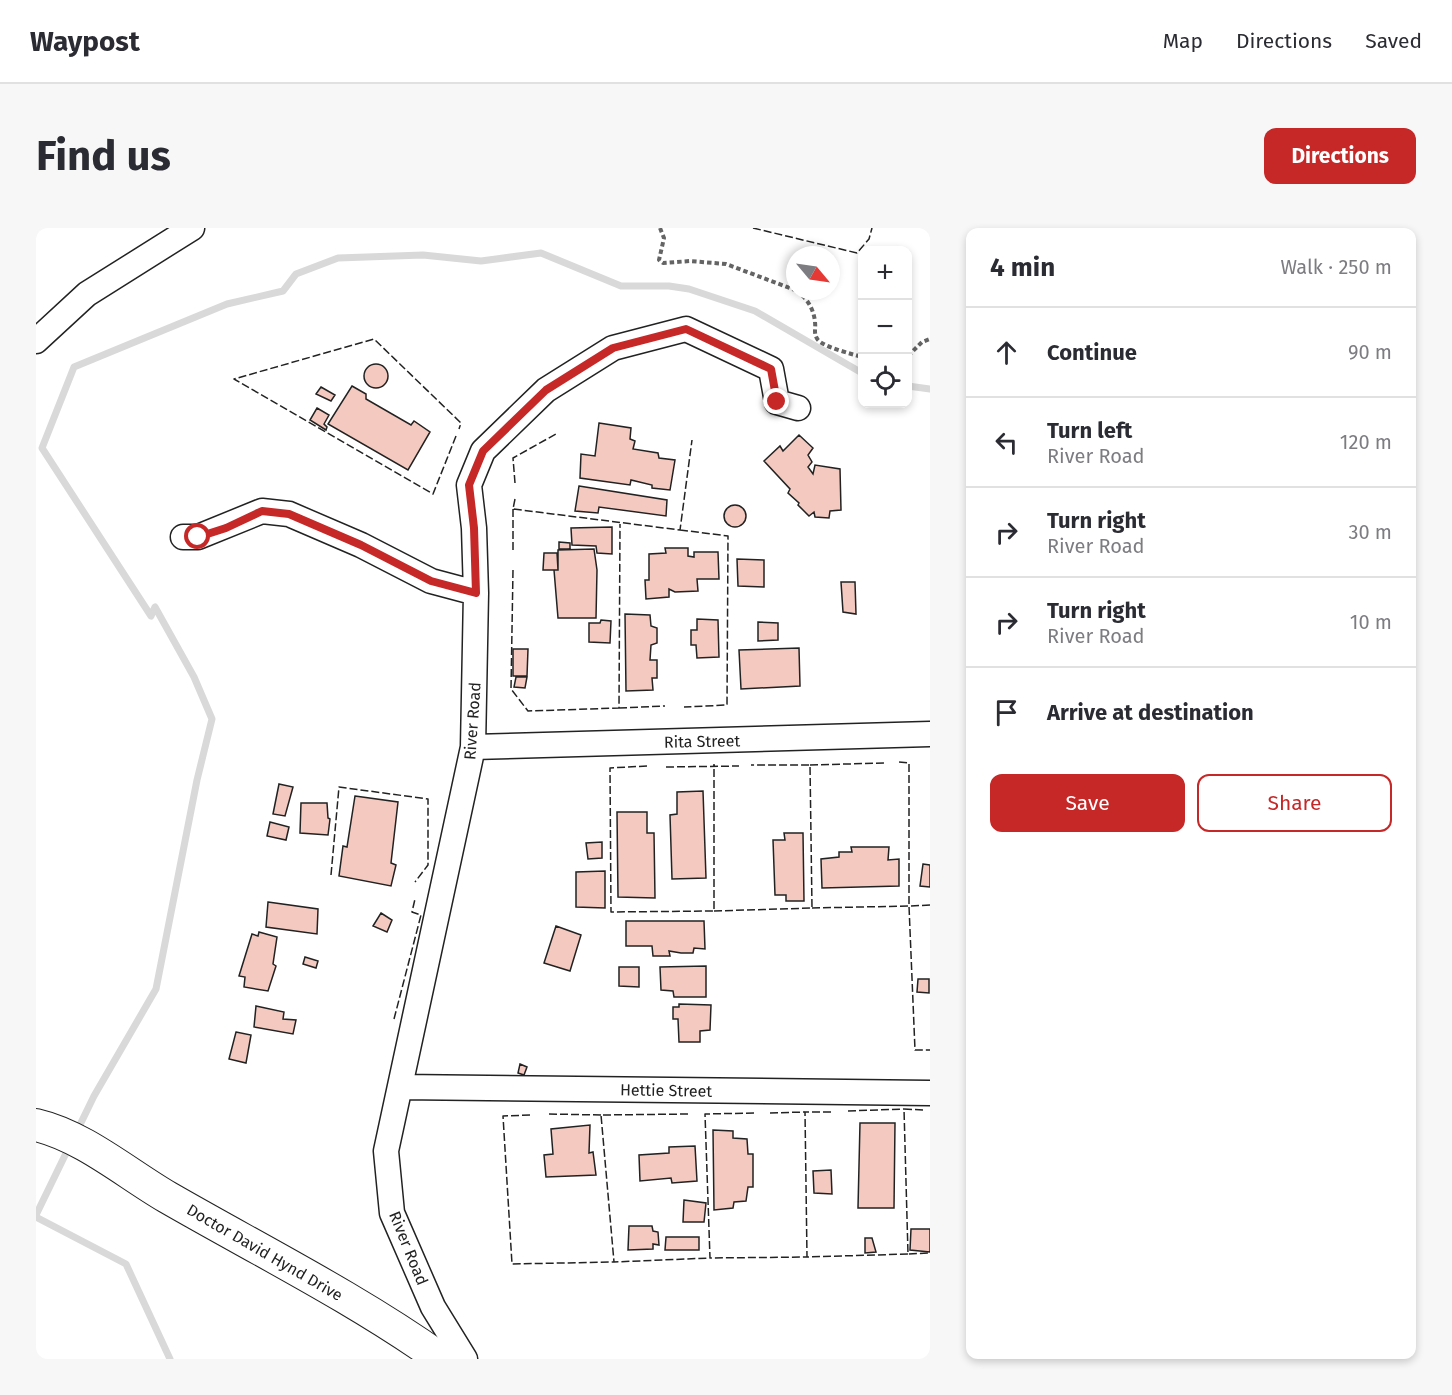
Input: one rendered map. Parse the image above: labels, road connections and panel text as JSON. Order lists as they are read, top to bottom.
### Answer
{
  "streets": {
    "main road": ["Doctor David Hynd Drive"],
    "street": ["River Road", "Rita Street", "Hettie Street"]
  },
  "crossings": [
    ["River Road", "Rita Street"],
    ["River Road", "Hettie Street"]
  ],
  "north": "bottom right",
  "page": {
    "header": "Waypost",
    "nav": ["Map", "Directions", "Saved"],
    "buttons": [
      "Directions",
      ["Save", "Share"]
    ],
    "title": "Find us",
    "heading": ["4 min", "Walk · 250 m"],
    "map_buttons": ["+", "−"],
    "list": [
      ["Continue", "90 m"],
      ["Turn left", "River Road", "120 m"],
      ["Turn right", "River Road", "30 m"],
      ["Turn right", "River Road", "10 m"],
      "Arrive at destination"
    ]
  }
}
